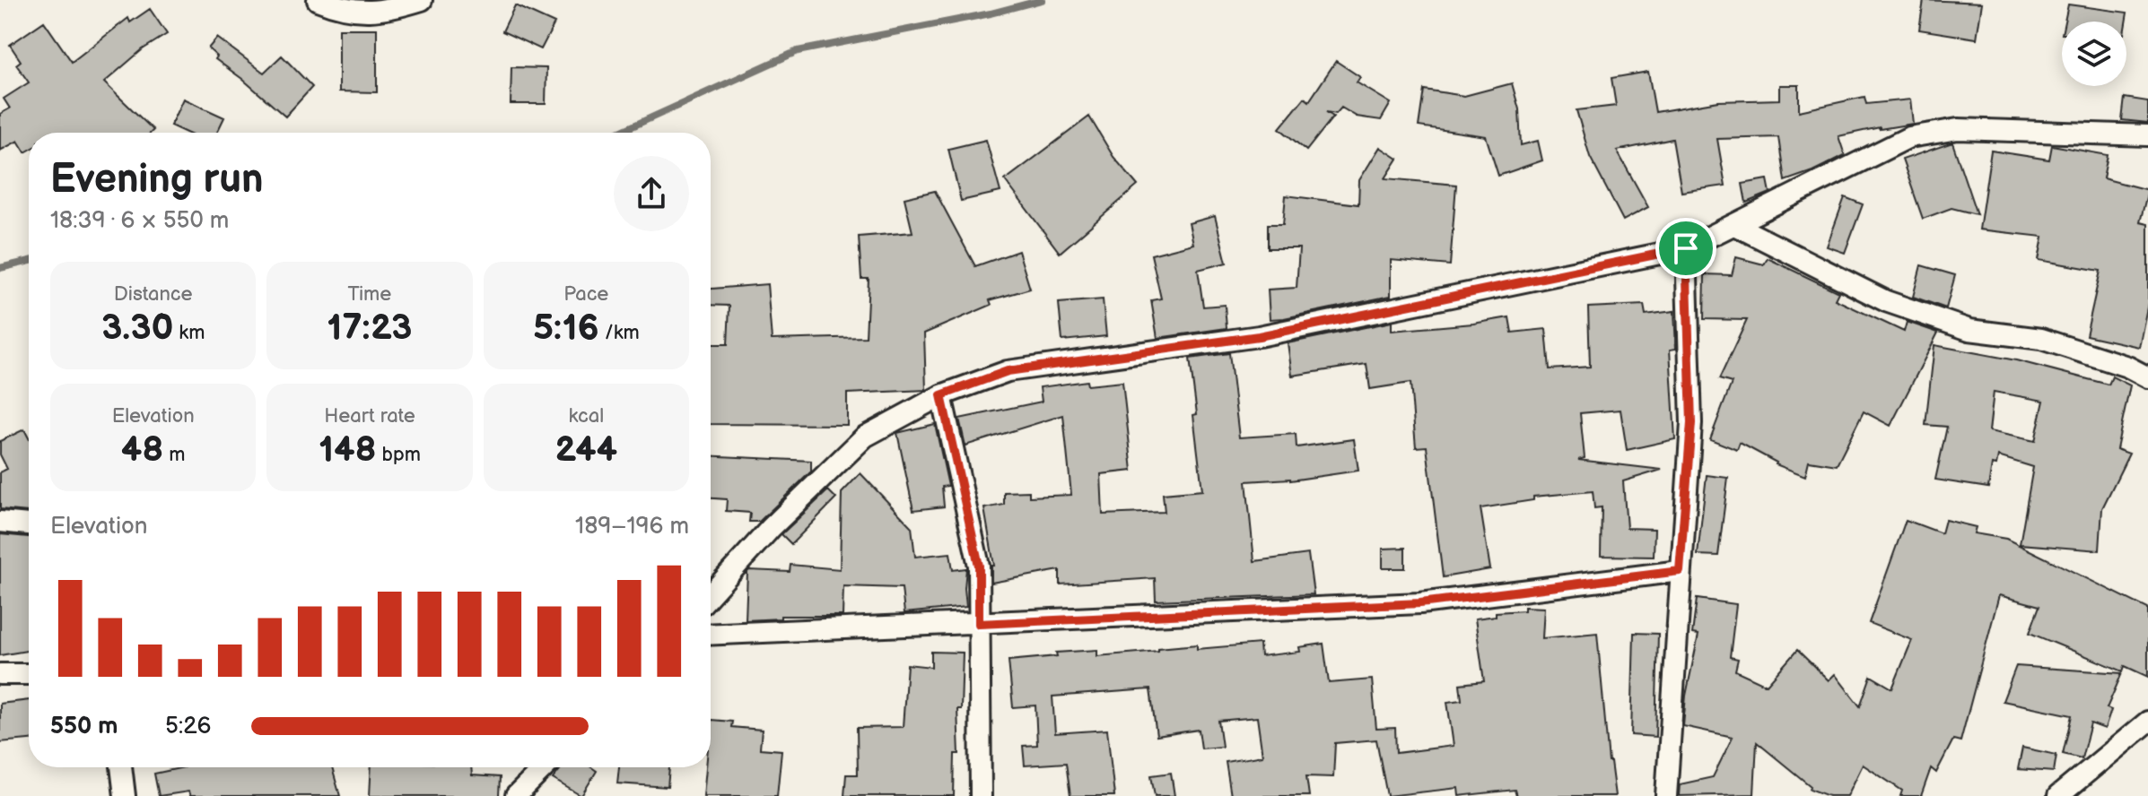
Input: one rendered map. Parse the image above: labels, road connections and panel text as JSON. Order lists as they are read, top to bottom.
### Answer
{
  "page": {
    "heading": ["Evening run", "18:39 · 6 × 550 m"],
    "stats": [
      ["Distance", "3.30 km"],
      ["Time", "17:23"],
      ["Pace", "5:16 /km"],
      ["Elevation", "48 m"],
      ["Heart rate", "148 bpm"],
      ["kcal", "244"]
    ],
    "chart": ["Elevation", "189–196 m"],
    "list": [
      {
        "name": "550 m",
        "note": "5:26"
      }
    ]
  }
}
